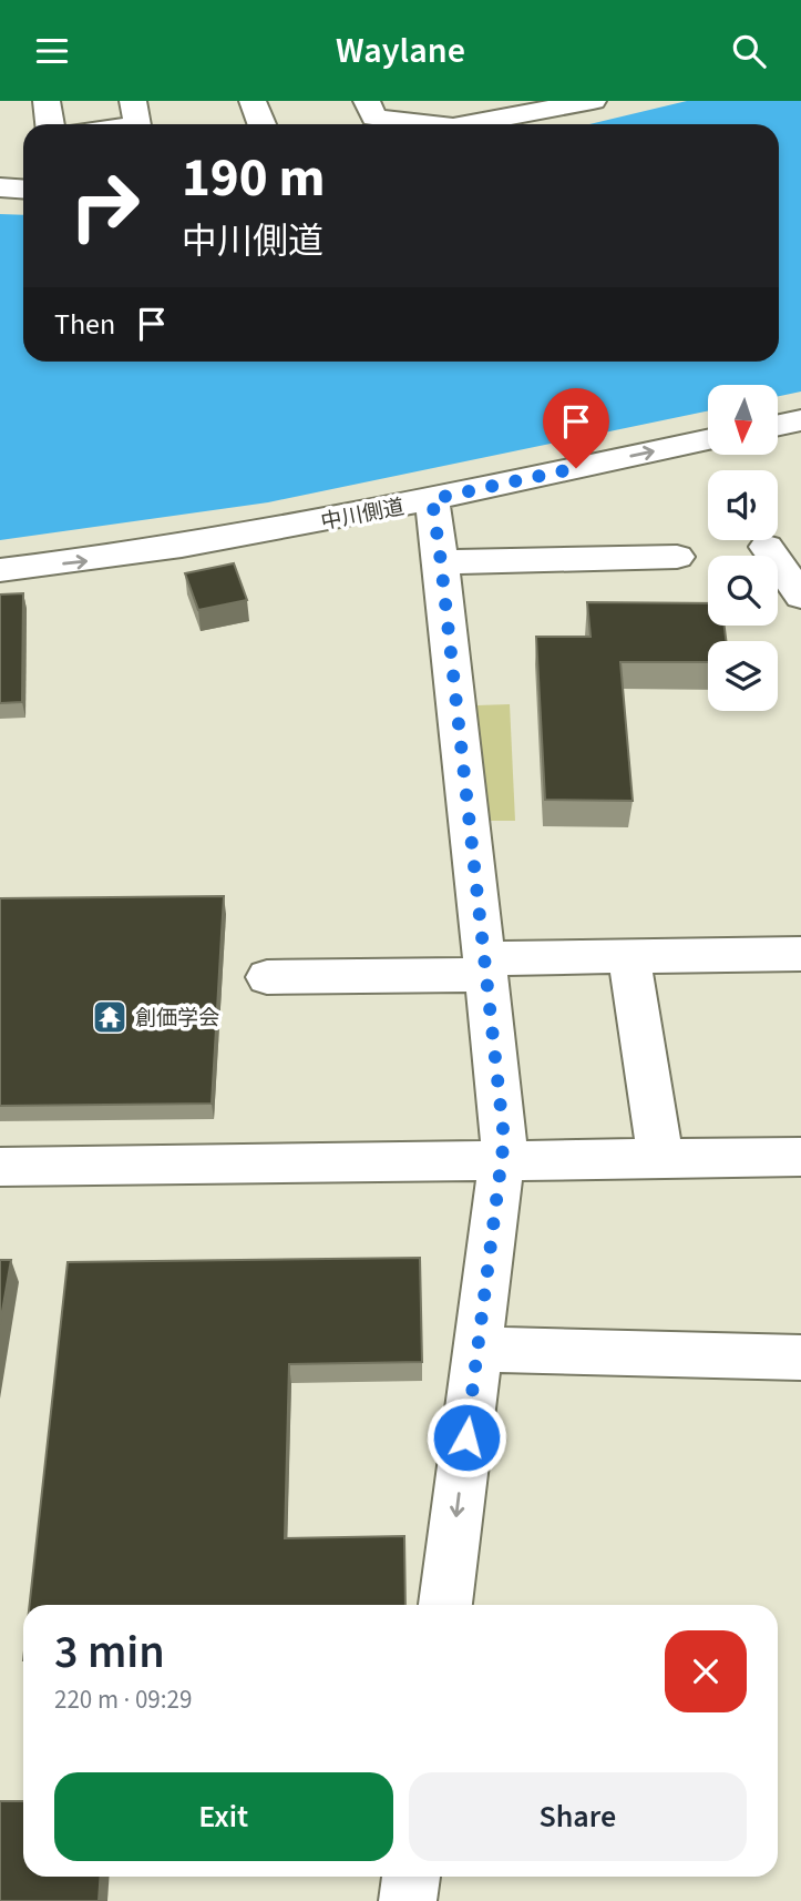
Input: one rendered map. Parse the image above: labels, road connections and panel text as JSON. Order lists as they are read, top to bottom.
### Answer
{
  "streets": {
    "street": ["中川側道"]
  },
  "places": {
    "temple": ["創価学会"]
  },
  "north": "bottom",
  "page": {
    "header": "Waylane",
    "turn": ["190 m", "中川側道"],
    "then": "Then",
    "heading": ["3 min", "220 m · 09:29"],
    "buttons": ["Exit", "Share"]
  }
}
